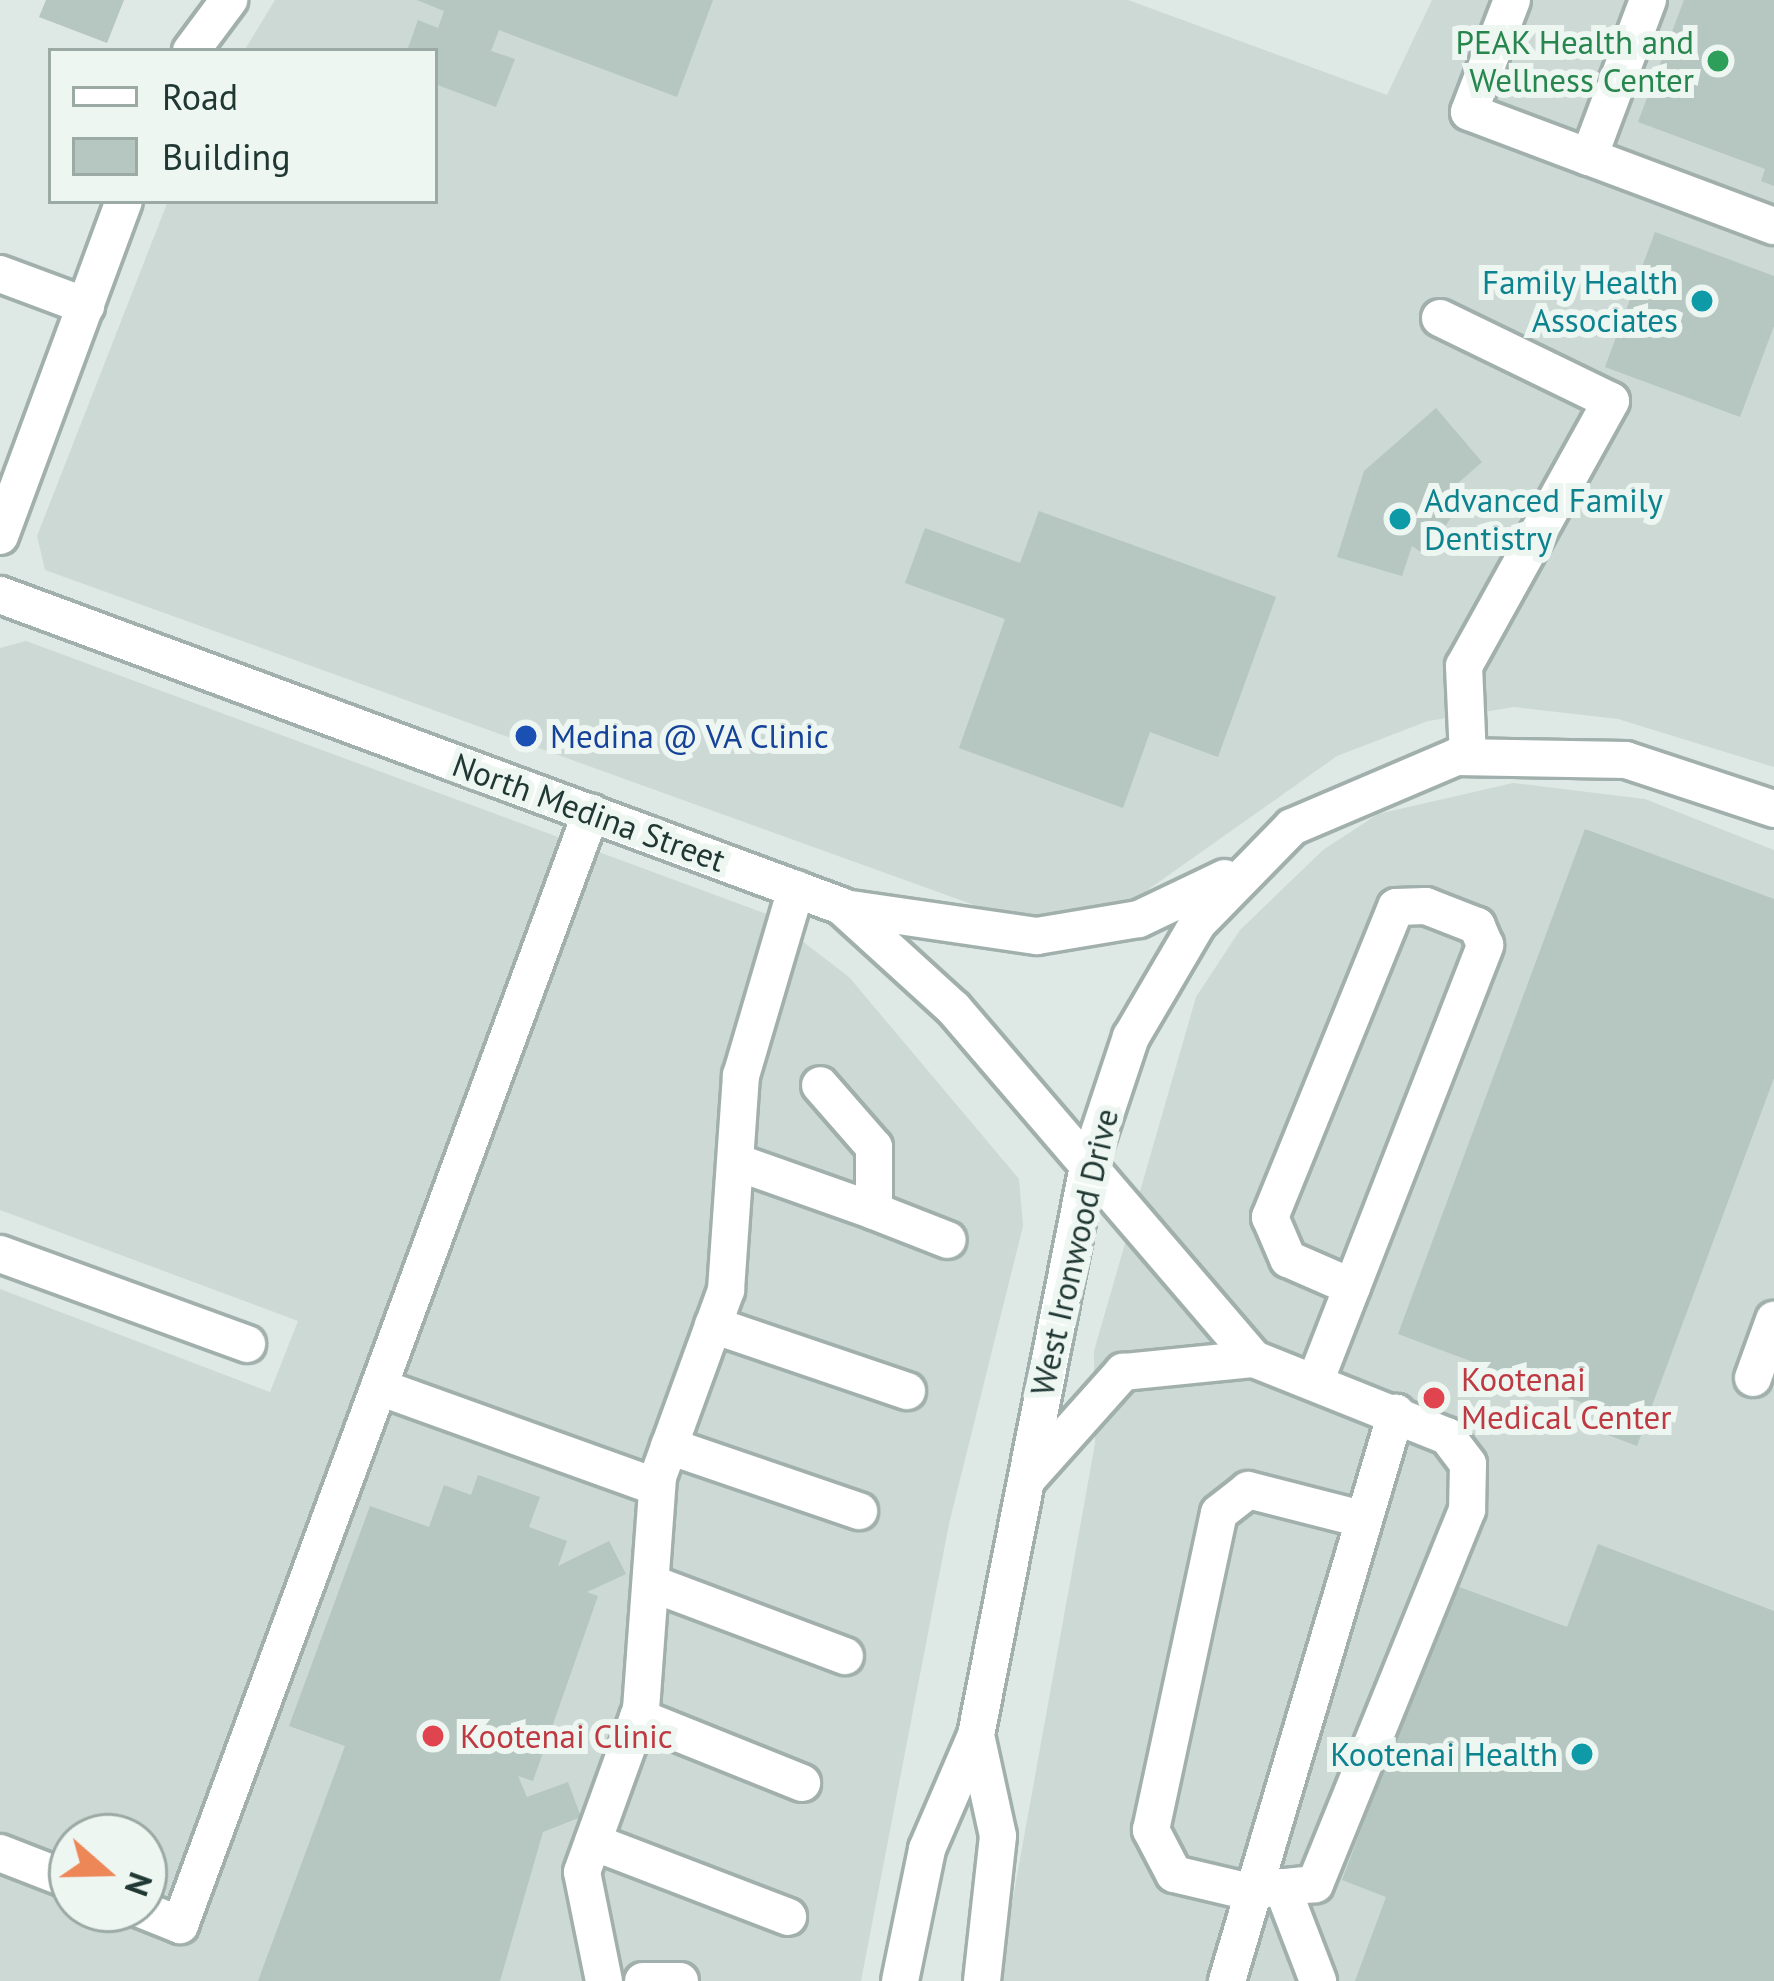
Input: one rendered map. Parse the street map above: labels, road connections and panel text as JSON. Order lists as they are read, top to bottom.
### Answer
{
  "streets": {
    "street": ["North Medina Street", "West Ironwood Drive"]
  },
  "crossings": [
    ["North Medina Street", "West Ironwood Drive"]
  ],
  "places": [
    "PEAK Health and Wellness Center",
    "Family Health Associates",
    "Advanced Family Dentistry",
    "Medina @ VA Clinic",
    "Kootenai Medical Center",
    "Kootenai Clinic",
    "Kootenai Health"
  ],
  "legend": ["Road", "Building"],
  "north": "right"
}
